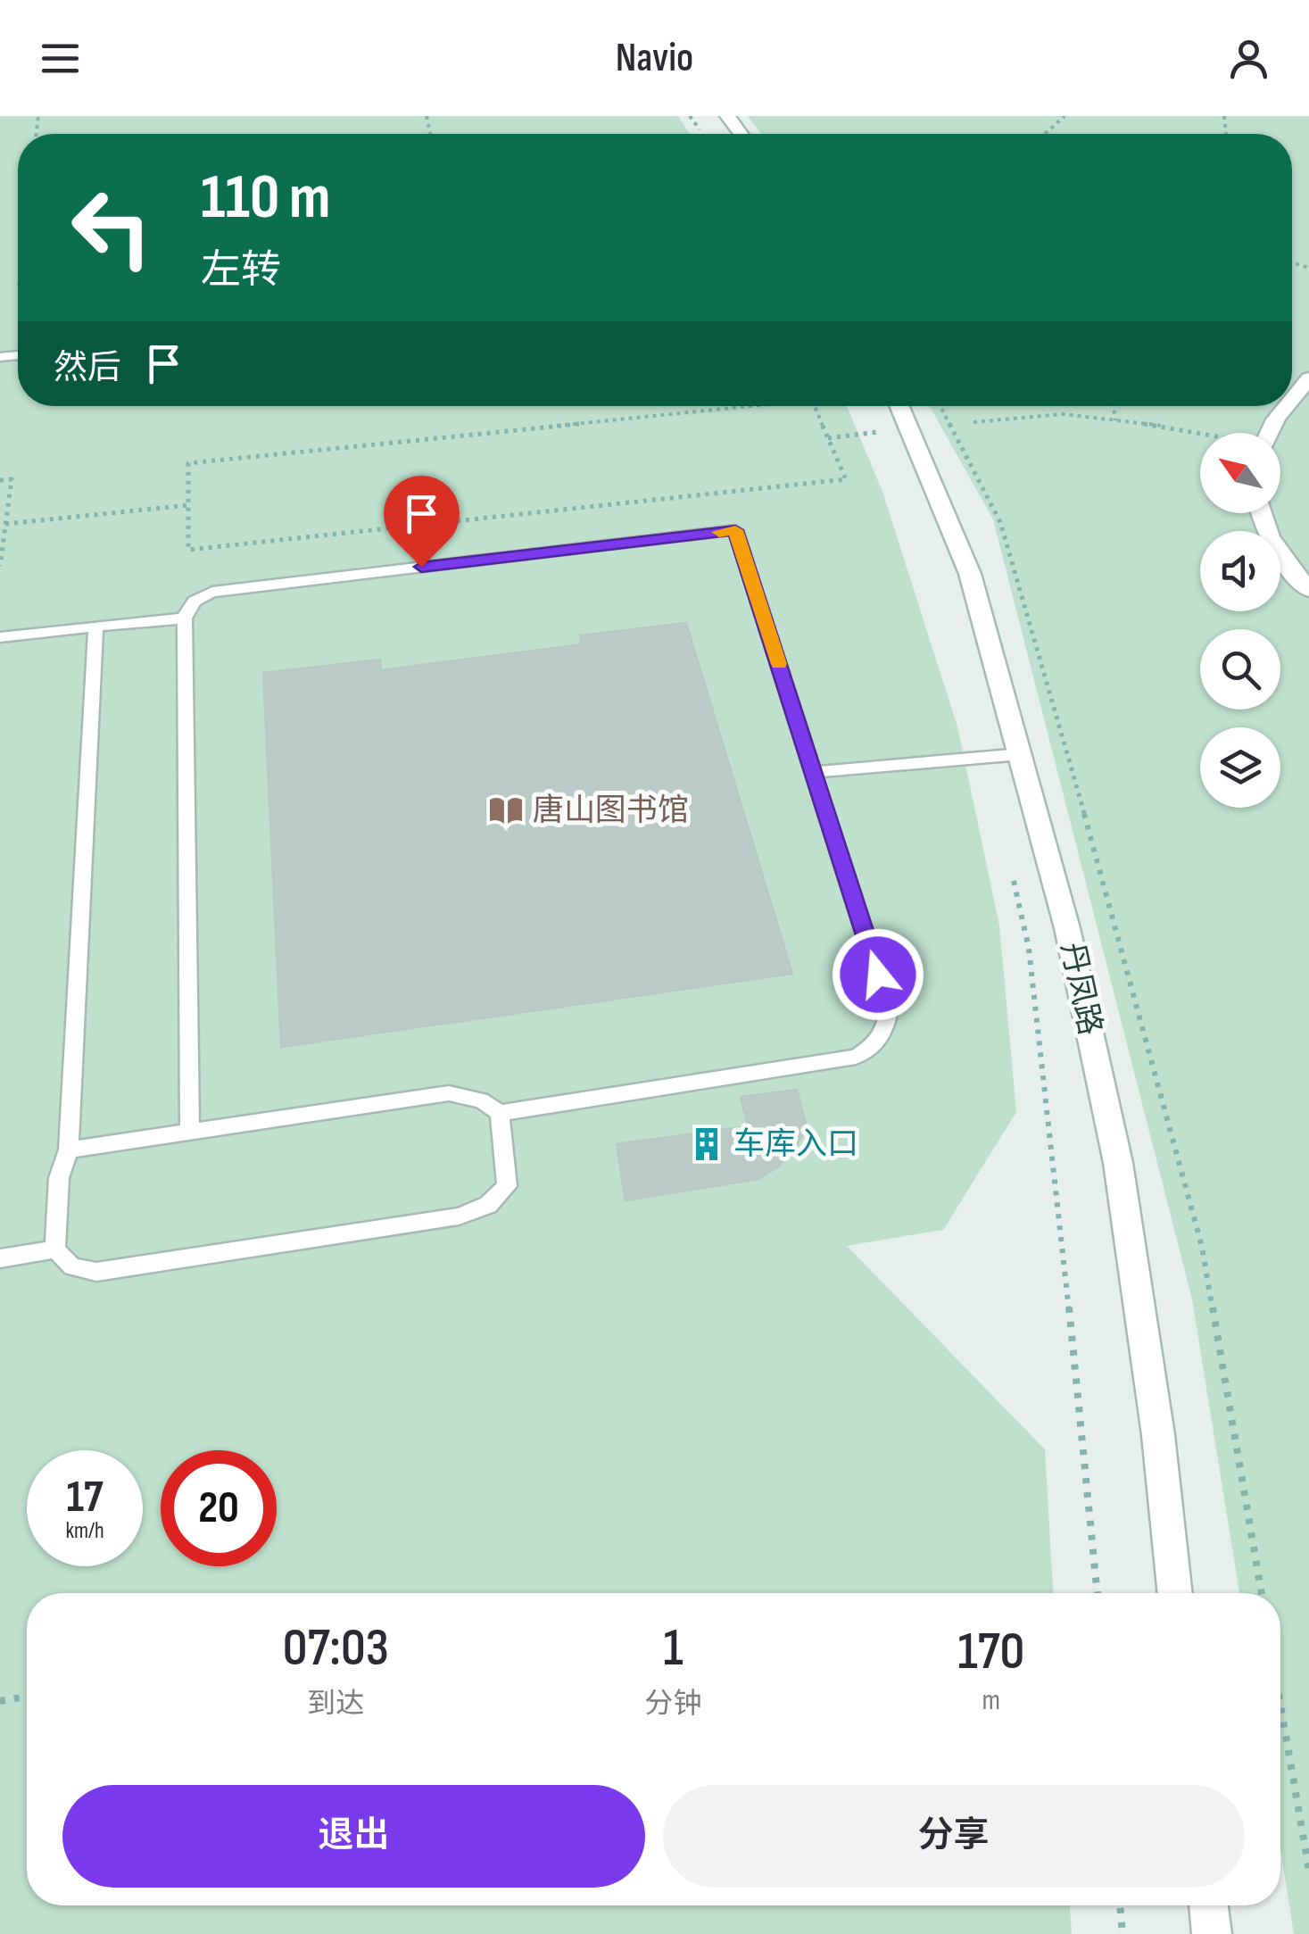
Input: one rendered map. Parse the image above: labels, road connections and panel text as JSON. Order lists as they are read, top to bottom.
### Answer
{
  "streets": {
    "main road": ["丹凤路"]
  },
  "places": {
    "library": ["唐山图书馆"],
    "building": ["车库入口"]
  },
  "north": "top left",
  "page": {
    "header": "Navio",
    "turn": ["110 m", "左转"],
    "then": "然后",
    "speed": "17 km/h",
    "limit": "20",
    "eta": [
      "07:03",
      "到达",
      "1",
      "分钟",
      "170",
      "m"
    ],
    "buttons": ["退出", "分享"]
  }
}
